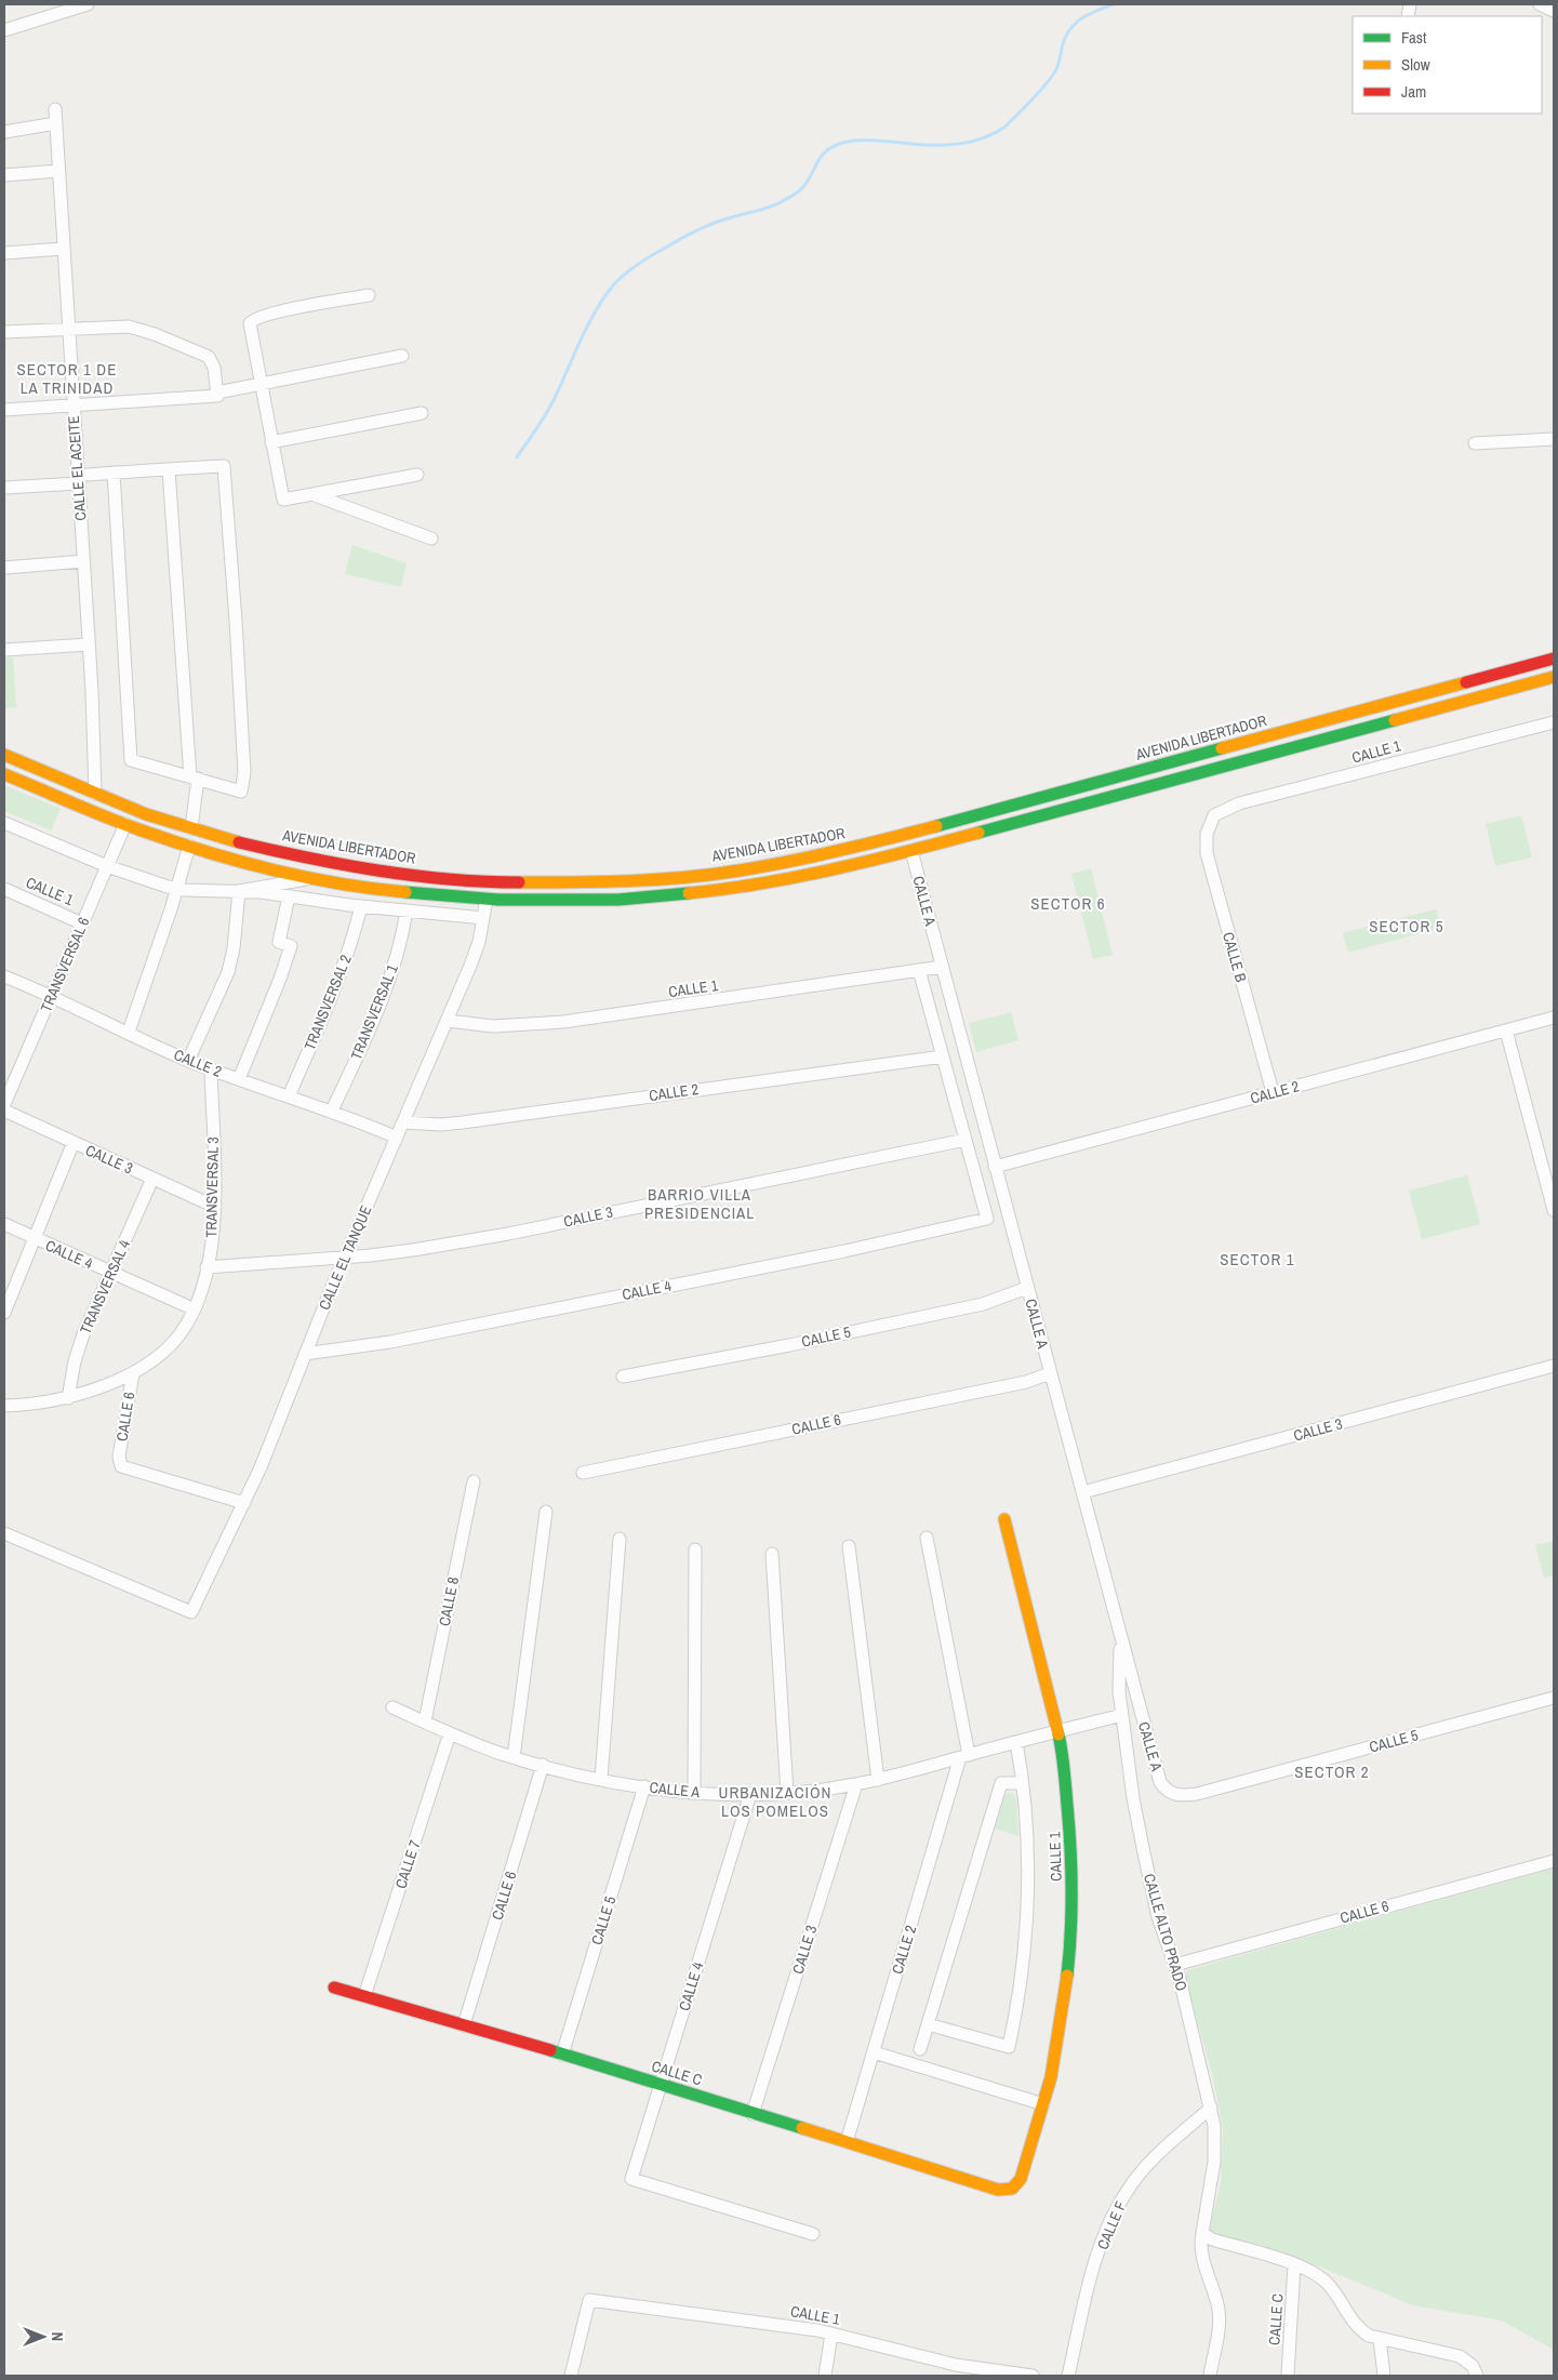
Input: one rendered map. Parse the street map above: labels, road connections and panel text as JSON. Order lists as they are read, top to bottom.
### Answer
{
  "streets": {
    "main road": ["AVENIDA LIBERTADOR", "CALLE 1", "CALLE C"],
    "street": [
      "CALLE EL ACEITE",
      "CALLE A",
      "CALLE B",
      "TRANSVERSAL 6",
      "TRANSVERSAL 2",
      "TRANSVERSAL 1",
      "CALLE 2",
      "CALLE 3",
      "TRANSVERSAL 3",
      "CALLE 4",
      "CALLE EL TANQUE",
      "TRANSVERSAL 4",
      "CALLE 5",
      "CALLE 6",
      "CALLE 8",
      "CALLE 7",
      "CALLE ALTO PRADO",
      "CALLE F"
    ]
  },
  "crossings": [
    ["CALLE EL ACEITE", "AVENIDA LIBERTADOR"],
    ["CALLE 1", "CALLE A"],
    ["CALLE 1", "CALLE B"],
    ["CALLE 1", "TRANSVERSAL 6"],
    ["CALLE 1", "CALLE EL TANQUE"],
    ["CALLE 1", "CALLE C"],
    ["CALLE A", "CALLE 2"],
    ["CALLE A", "CALLE 3"],
    ["CALLE A", "CALLE 4"],
    ["CALLE A", "CALLE 5"],
    ["CALLE A", "CALLE 6"],
    ["CALLE A", "CALLE 8"],
    ["CALLE A", "CALLE 7"],
    ["CALLE A", "CALLE ALTO PRADO"],
    ["CALLE B", "CALLE 2"],
    ["TRANSVERSAL 6", "CALLE 2"],
    ["TRANSVERSAL 2", "CALLE 2"],
    ["TRANSVERSAL 1", "CALLE 2"],
    ["CALLE 2", "TRANSVERSAL 3"],
    ["CALLE 2", "CALLE 4"],
    ["CALLE 2", "CALLE EL TANQUE"],
    ["CALLE 2", "CALLE C"],
    ["CALLE 3", "TRANSVERSAL 3"],
    ["CALLE 3", "CALLE EL TANQUE"],
    ["CALLE 3", "TRANSVERSAL 4"],
    ["CALLE 3", "CALLE C"],
    ["TRANSVERSAL 3", "CALLE 4"],
    ["TRANSVERSAL 3", "CALLE 6"],
    ["CALLE 4", "CALLE EL TANQUE"],
    ["CALLE 4", "TRANSVERSAL 4"],
    ["CALLE 4", "CALLE C"],
    ["CALLE EL TANQUE", "CALLE 6"],
    ["TRANSVERSAL 4", "CALLE 6"],
    ["CALLE 5", "CALLE C"],
    ["CALLE 6", "CALLE ALTO PRADO"],
    ["CALLE 6", "CALLE C"],
    ["CALLE 7", "CALLE C"],
    ["CALLE ALTO PRADO", "CALLE F"]
  ],
  "districts": [
    "SECTOR 1 DE LA TRINIDAD",
    "SECTOR 6",
    "SECTOR 5",
    "BARRIO VILLA PRESIDENCIAL",
    "SECTOR 1",
    "SECTOR 2",
    "URBANIZACIÓN LOS POMELOS"
  ],
  "legend": ["Fast", "Slow", "Jam"],
  "north": "right"
}
